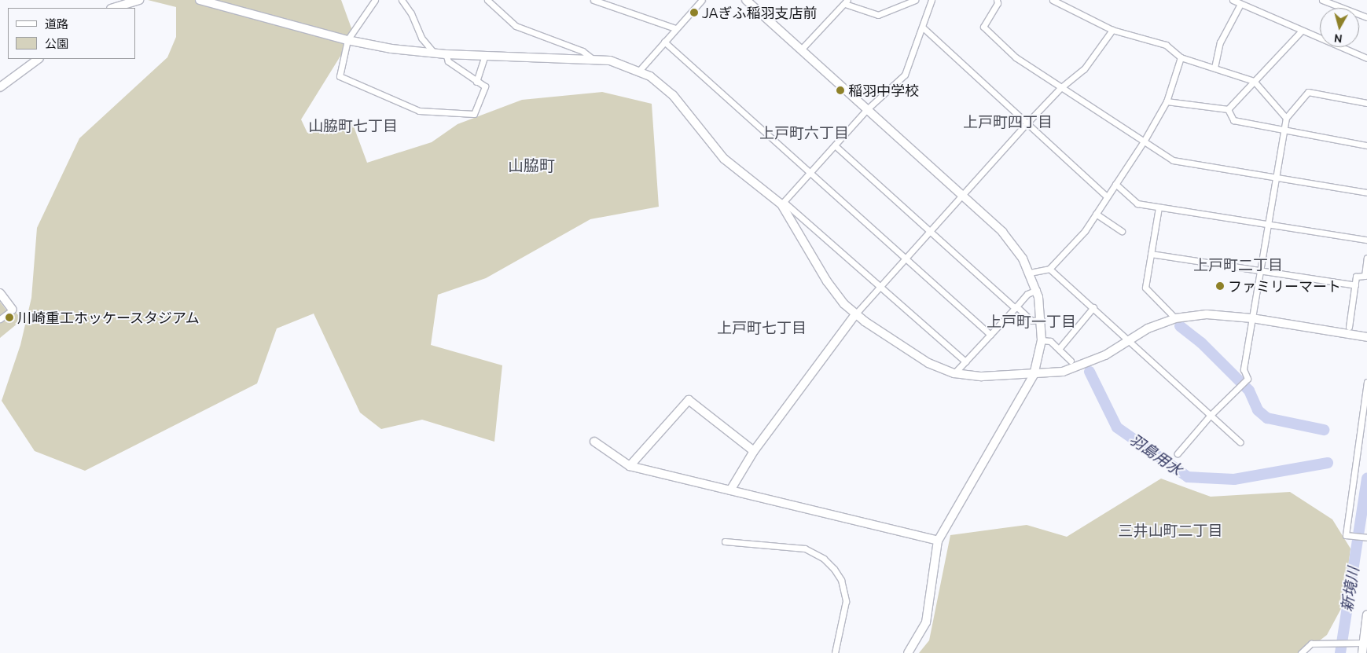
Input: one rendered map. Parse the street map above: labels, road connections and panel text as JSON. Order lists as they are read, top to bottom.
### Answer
{
  "districts": [
    "上戸町四丁目",
    "山脇町七丁目",
    "上戸町六丁目",
    "山脇町",
    "上戸町二丁目",
    "上戸町一丁目",
    "上戸町七丁目",
    "三井山町二丁目"
  ],
  "water": ["羽島用水", "新境川"],
  "places": [
    "JAぎふ稲羽支店前",
    "稲羽中学校",
    "ファミリーマート",
    "川崎重工ホッケースタジアム"
  ],
  "legend": ["道路", "公園"],
  "north": "bottom"
}
